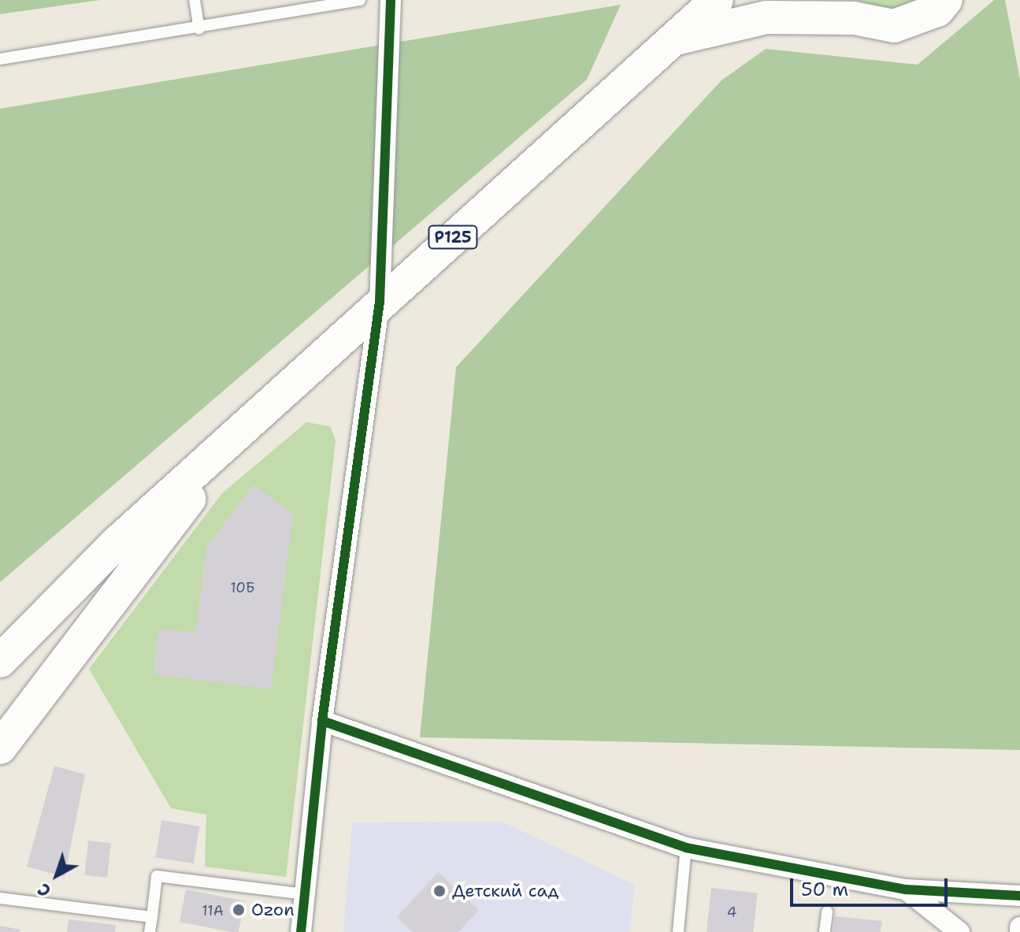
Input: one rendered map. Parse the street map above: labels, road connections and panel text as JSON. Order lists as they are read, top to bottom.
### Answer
{
  "streets": {
    "main road": ["Р125"]
  },
  "places": ["Детский сад", "Ozon"],
  "house_numbers": ["10Б", "11А", "4"],
  "scale_bar": "50 m",
  "north": "bottom left"
}
